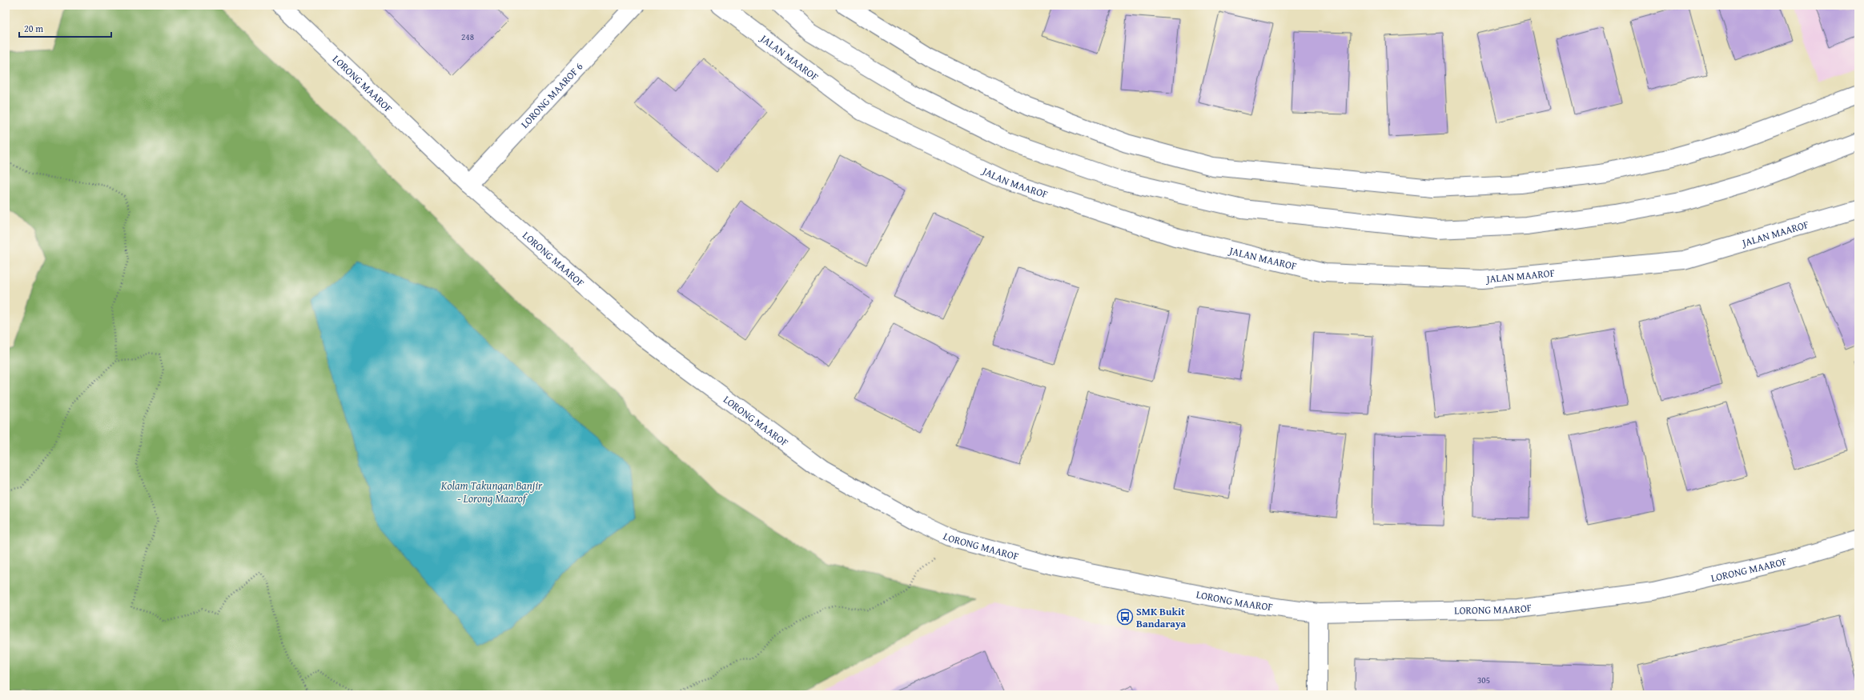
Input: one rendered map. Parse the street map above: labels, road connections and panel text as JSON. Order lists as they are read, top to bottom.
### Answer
{
  "streets": {
    "street": ["JALAN MAAROF", "LORONG MAAROF", "LORONG MAAROF 6"]
  },
  "crossings": [
    ["LORONG MAAROF", "LORONG MAAROF 6"]
  ],
  "water": ["Kolam Takungan Banjir - Lorong Maarof"],
  "places": {
    "bus stop": ["SMK Bukit Bandaraya"]
  },
  "house_numbers": ["248", "305"],
  "scale_bar": "20 m"
}
